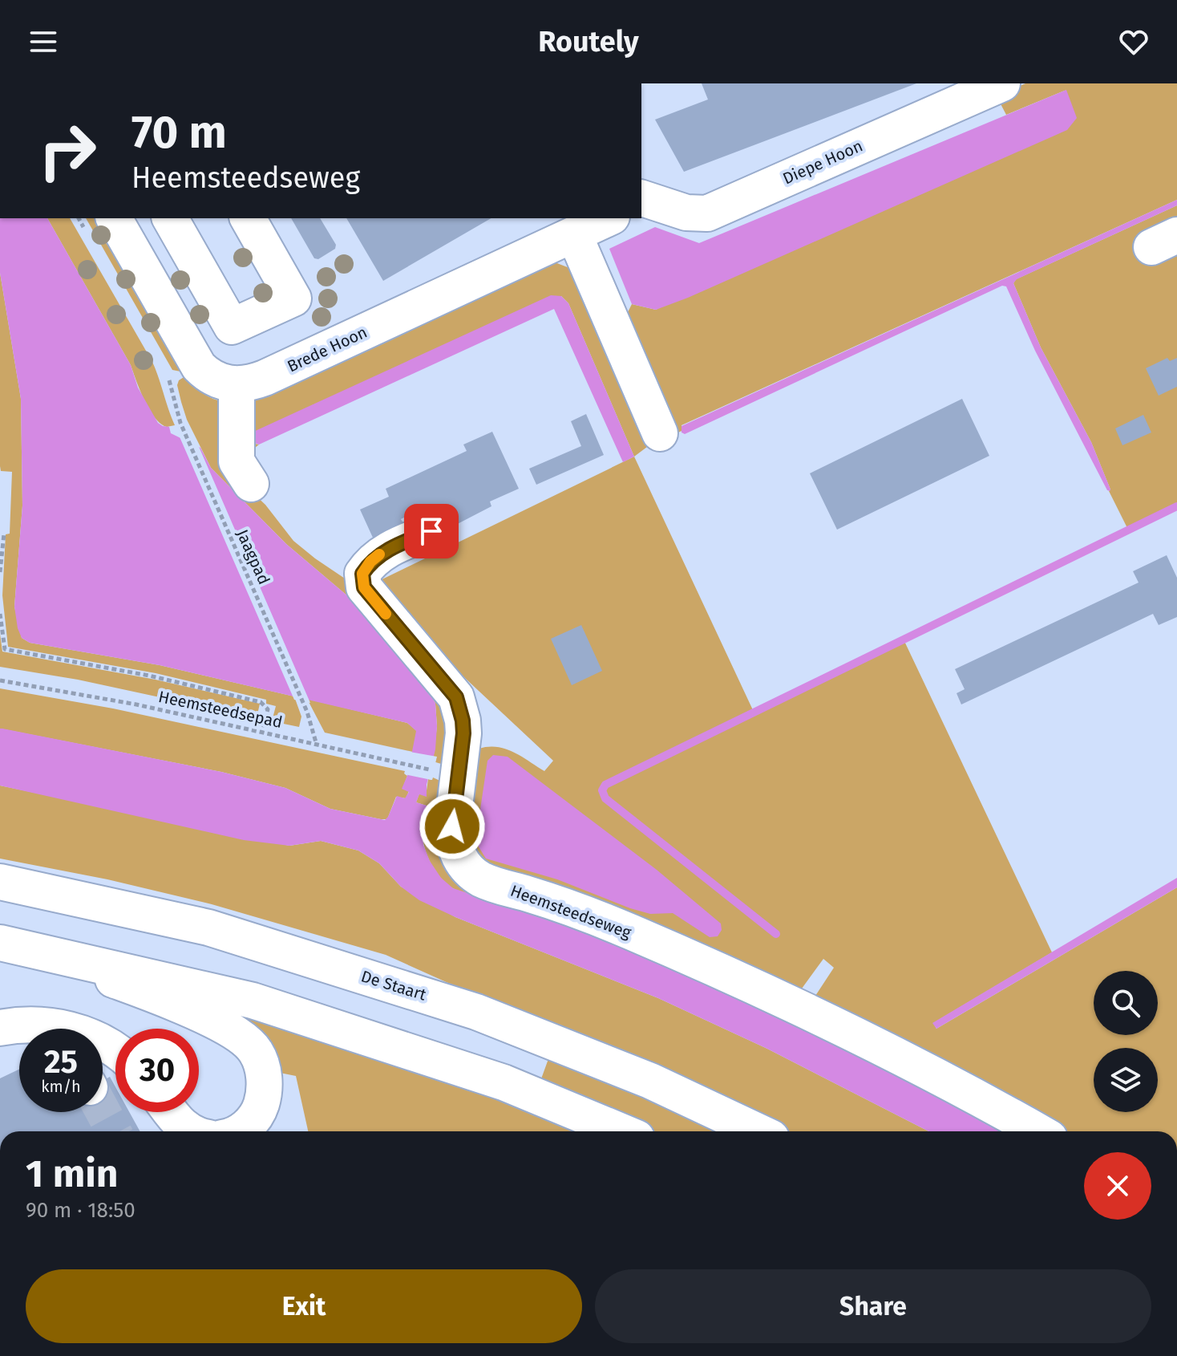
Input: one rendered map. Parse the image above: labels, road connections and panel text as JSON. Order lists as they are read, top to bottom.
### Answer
{
  "streets": {
    "street": [
      "Diepe Hoon",
      "Brede Hoon",
      "Heemsteedseweg",
      "De Staart"
    ],
    "path": ["Jaagpad", "Heemsteedsepad"]
  },
  "crossings": [
    ["Jaagpad", "Heemsteedsepad"],
    ["Heemsteedsepad", "Heemsteedseweg"]
  ],
  "page": {
    "header": "Routely",
    "turn": ["70 m", "Heemsteedseweg"],
    "speed": "25 km/h",
    "limit": "30",
    "heading": ["1 min", "90 m · 18:50"],
    "buttons": ["Exit", "Share"]
  }
}
